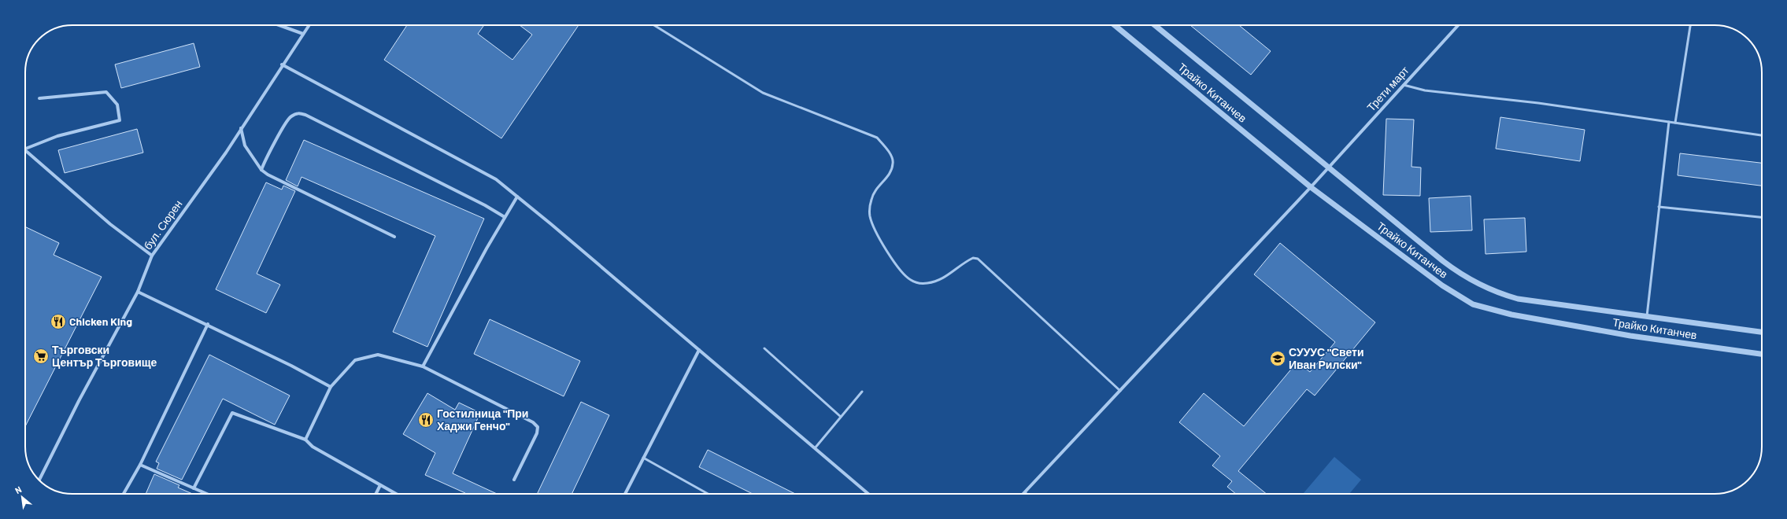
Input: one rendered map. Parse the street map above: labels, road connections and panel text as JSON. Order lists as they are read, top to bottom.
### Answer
{
  "streets": {
    "street": ["Трети март", "Трайко Китанчев", "бул. Сюрен"]
  },
  "crossings": [
    ["Трети март", "Трайко Китанчев"]
  ],
  "places": {
    "restaurant": ["Chicken King", "Гостилница \"При Хаджи Генчо\""],
    "supermarket": ["Търговски Център Търговище"],
    "school or university": ["СУУУС \"Свети Иван Рилски\""]
  },
  "north": "top left"
}
